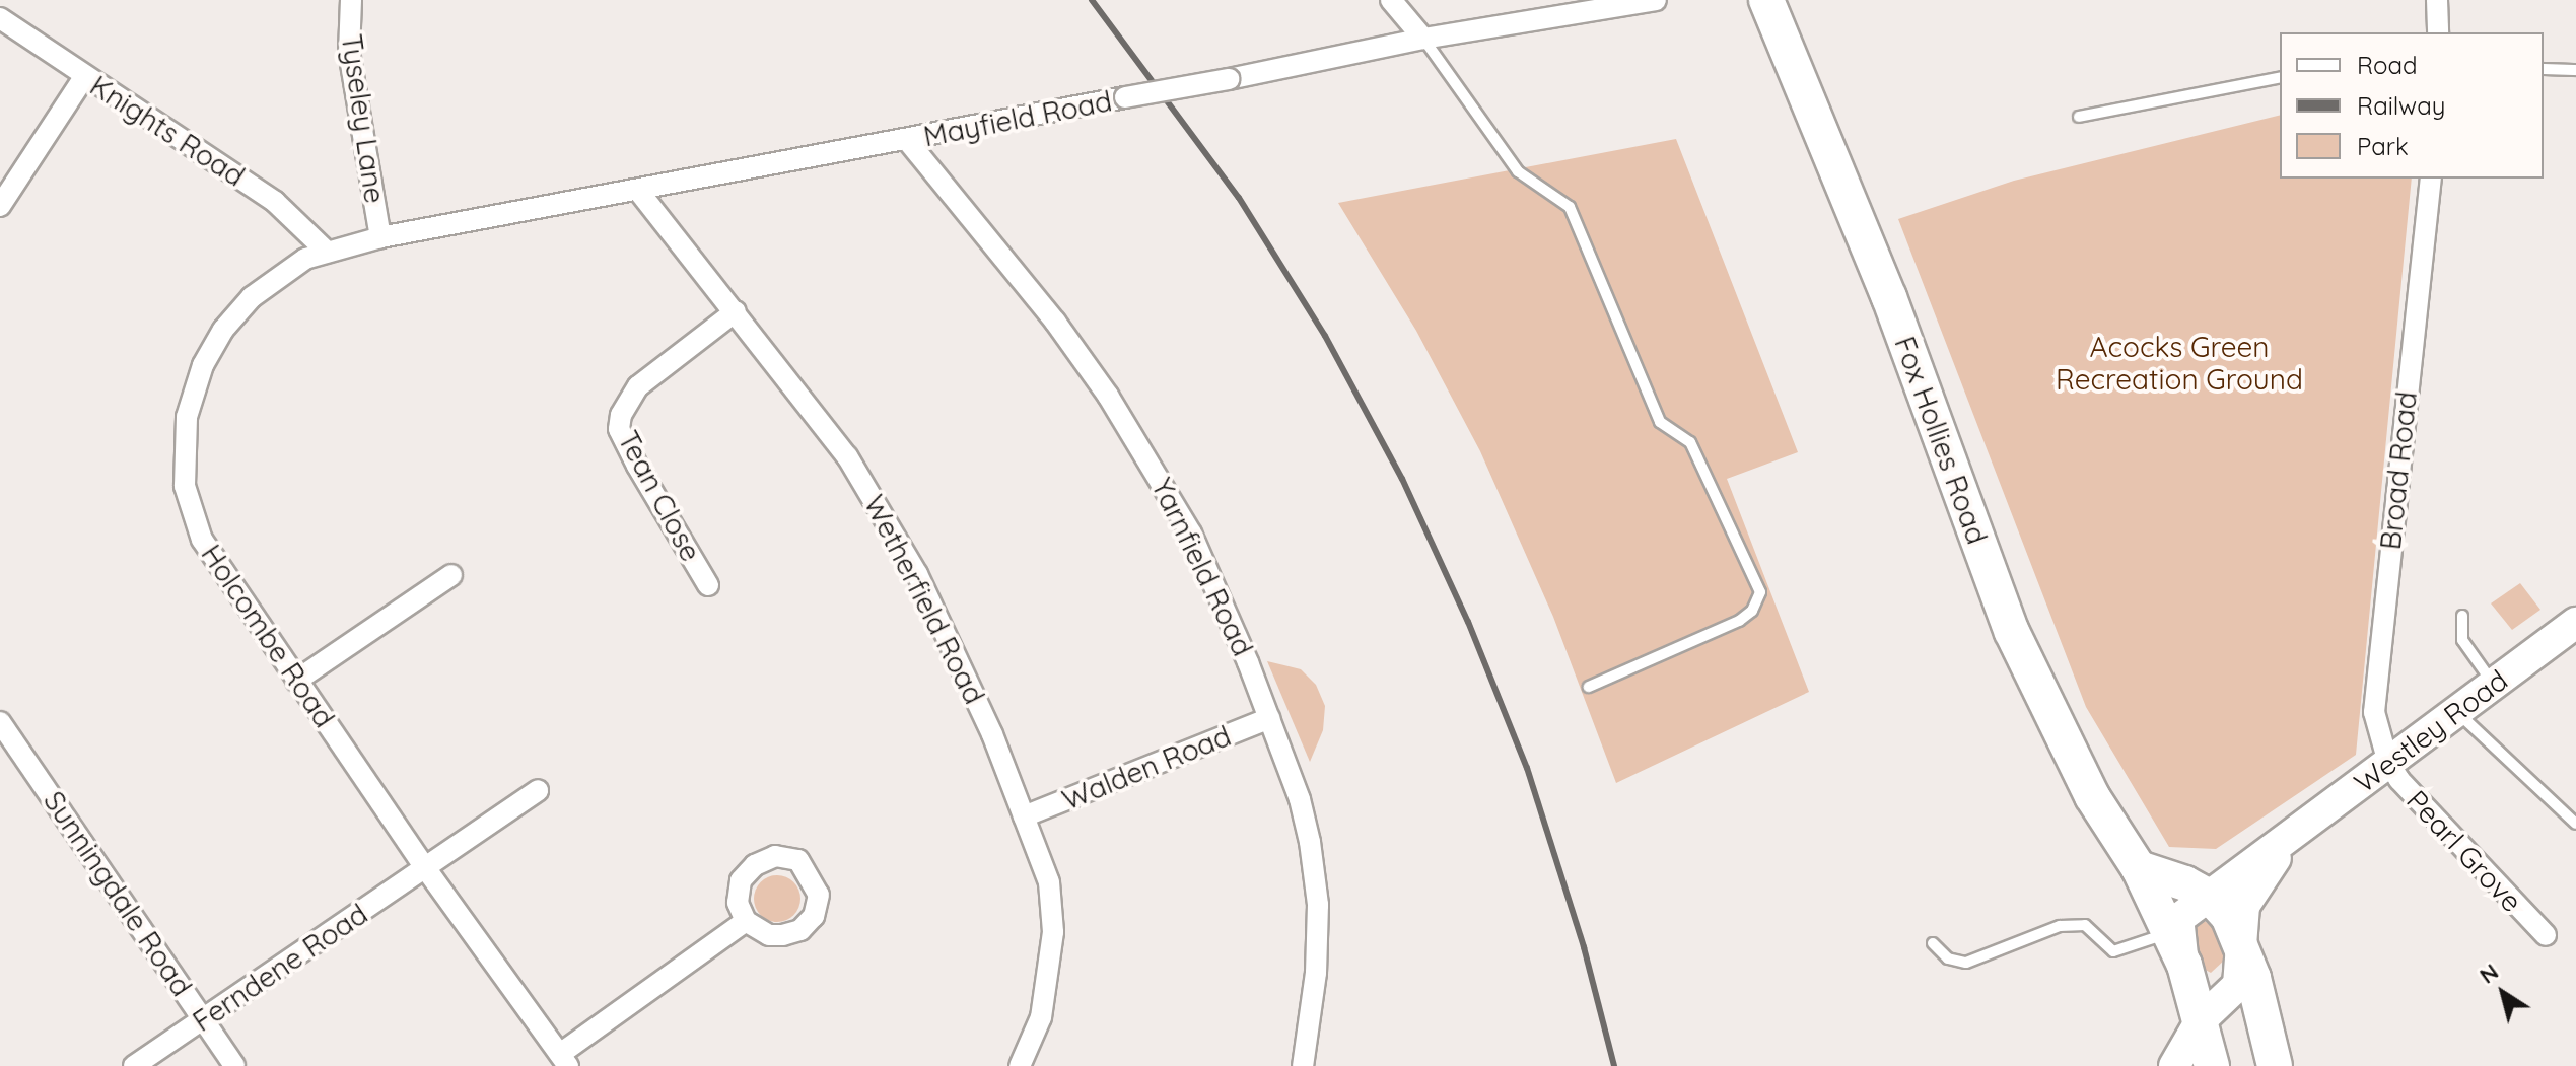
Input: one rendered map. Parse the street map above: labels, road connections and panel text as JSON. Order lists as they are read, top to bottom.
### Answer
{
  "streets": {
    "main road": ["Fox Hollies Road", "Westley Road"],
    "street": [
      "Tyseley Lane",
      "Mayfield Road",
      "Knights Road",
      "Broad Road",
      "Tean Close",
      "Yarnfield Road",
      "Wetherfield Road",
      "Holcombe Road",
      "Walden Road",
      "Pearl Grove",
      "Sunningdale Road",
      "Ferndene Road"
    ]
  },
  "crossings": [
    ["Tyseley Lane", "Mayfield Road"],
    ["Tyseley Lane", "Holcombe Road"],
    ["Mayfield Road", "Yarnfield Road"],
    ["Mayfield Road", "Wetherfield Road"],
    ["Mayfield Road", "Holcombe Road"],
    ["Knights Road", "Holcombe Road"],
    ["Fox Hollies Road", "Westley Road"],
    ["Broad Road", "Westley Road"],
    ["Broad Road", "Pearl Grove"],
    ["Tean Close", "Wetherfield Road"],
    ["Yarnfield Road", "Walden Road"],
    ["Wetherfield Road", "Walden Road"],
    ["Holcombe Road", "Ferndene Road"],
    ["Westley Road", "Pearl Grove"],
    ["Sunningdale Road", "Ferndene Road"]
  ],
  "parks": ["Acocks Green Recreation Ground"],
  "legend": ["Road", "Railway", "Park"],
  "north": "top left"
}
